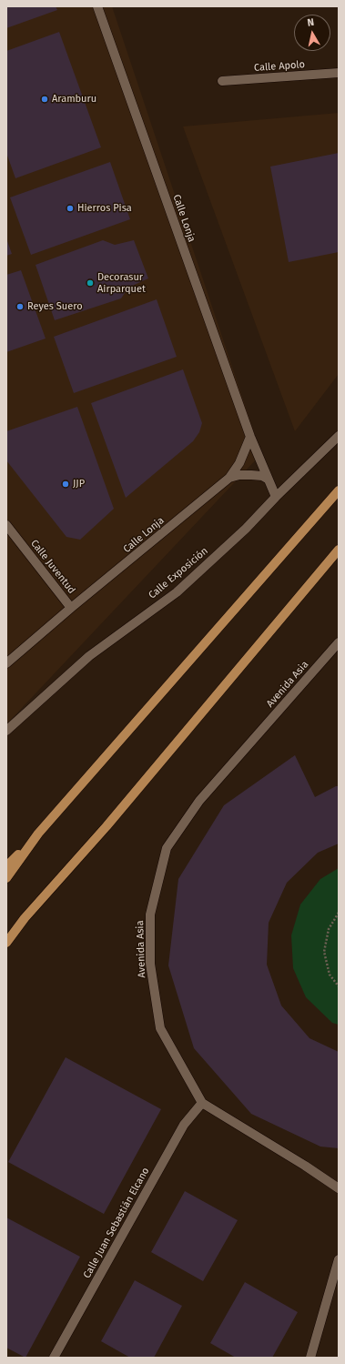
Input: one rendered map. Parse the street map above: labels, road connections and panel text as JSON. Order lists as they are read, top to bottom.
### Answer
{
  "streets": {
    "street": [
      "Calle Apolo",
      "Calle Lonja",
      "Calle Juventud",
      "Calle Exposición",
      "Avenida Asia",
      "Calle Juan Sebastián Elcano"
    ]
  },
  "crossings": [
    ["Calle Lonja", "Calle Juventud"],
    ["Calle Lonja", "Calle Exposición"],
    ["Avenida Asia", "Calle Juan Sebastián Elcano"]
  ],
  "places": [
    "Aramburu",
    "Hierros Pisa",
    "Decorasur Airparquet",
    "Reyes Suero",
    "JJP"
  ],
  "north": "top"
}
